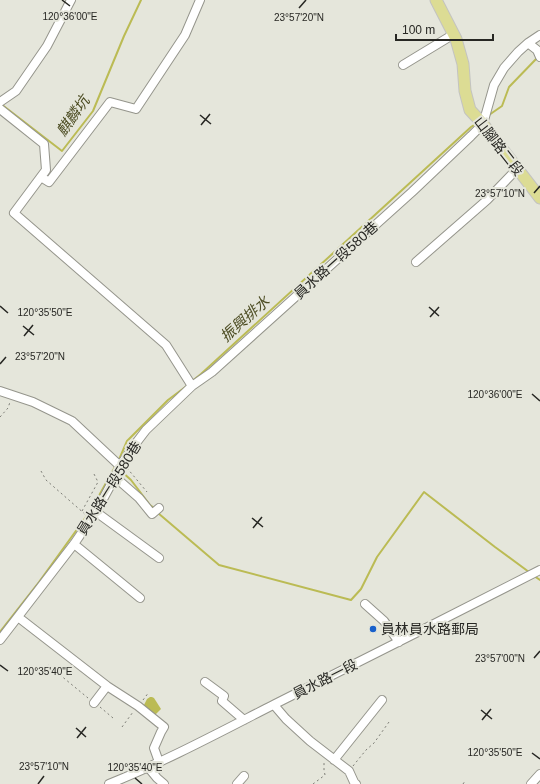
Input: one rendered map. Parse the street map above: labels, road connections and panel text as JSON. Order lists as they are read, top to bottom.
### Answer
{
  "streets": {
    "main road": ["山腳路二段"],
    "street": ["員水路一段580巷", "員水路一段"]
  },
  "crossings": [
    ["山腳路二段", "員水路一段580巷"]
  ],
  "water": ["麒麟坑", "振興排水"],
  "places": ["員林員水路郵局"],
  "scale_bar": "100 m",
  "coordinates": [
    "120°36'00\"E",
    "23°57'20\"N",
    "23°57'10\"N",
    "120°35'50\"E",
    "23°57'00\"N",
    "120°35'40\"E"
  ]
}
